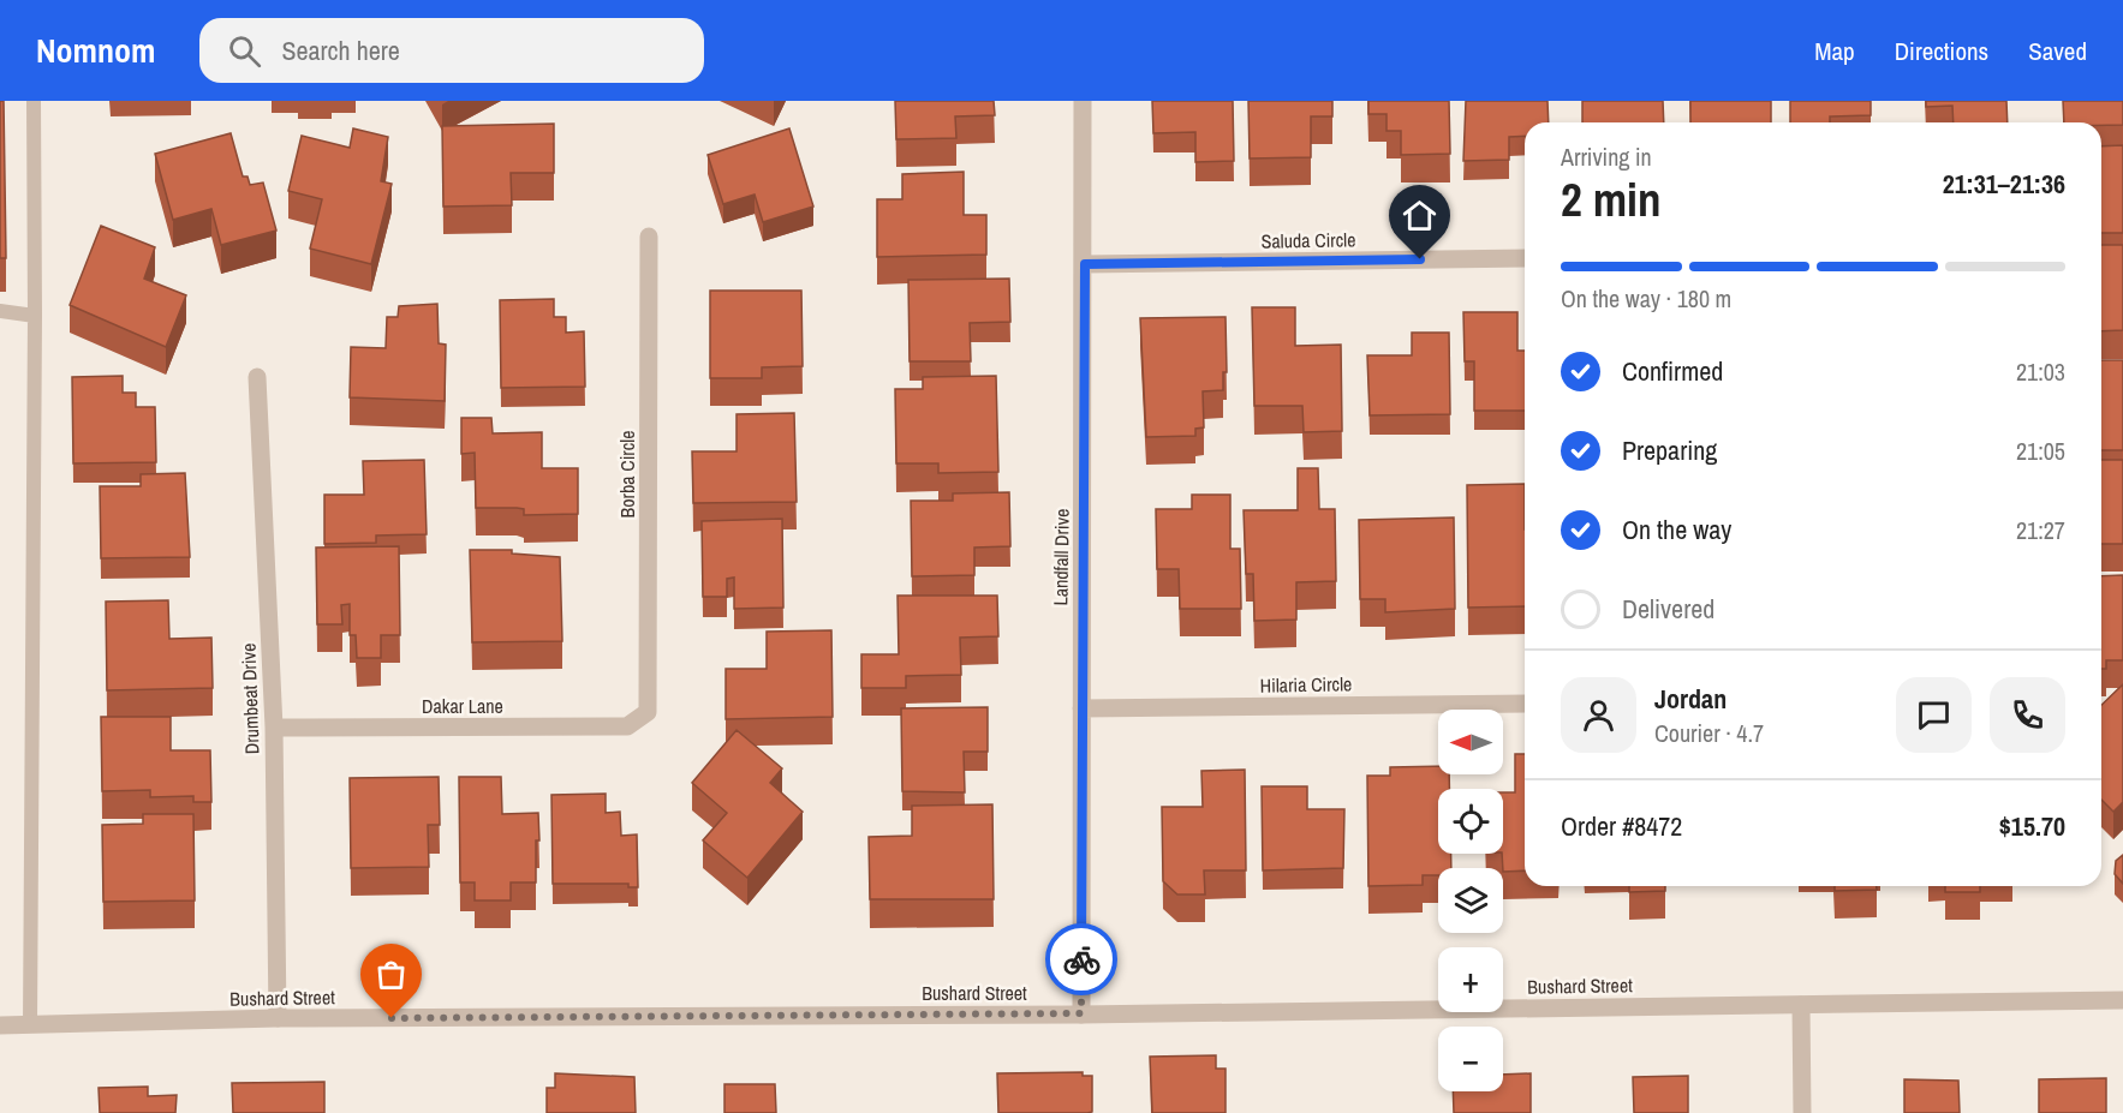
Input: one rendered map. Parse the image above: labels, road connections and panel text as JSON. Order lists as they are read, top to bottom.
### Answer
{
  "streets": {
    "street": [
      "Saluda Circle",
      "Borba Circle",
      "Landfall Drive",
      "Hilaria Circle",
      "Drumbeat Drive",
      "Dakar Lane",
      "Bushard Street"
    ]
  },
  "crossings": [
    ["Saluda Circle", "Landfall Drive"],
    ["Borba Circle", "Dakar Lane"],
    ["Landfall Drive", "Hilaria Circle"],
    ["Landfall Drive", "Bushard Street"],
    ["Drumbeat Drive", "Dakar Lane"],
    ["Drumbeat Drive", "Bushard Street"]
  ],
  "north": "left",
  "page": {
    "header": "Nomnom",
    "search": "Search here",
    "nav": ["Map", "Directions", "Saved"],
    "heading": ["2 min", "Arriving in", "21:31–21:36"],
    "panel": [
      "Jordan",
      "Courier · 4.7",
      "Order #8472",
      "$15.70"
    ],
    "bar": "On the way · 180 m",
    "list": [
      ["Confirmed", "21:03"],
      ["Preparing", "21:05"],
      ["On the way", "21:27"],
      "Delivered"
    ],
    "map_buttons": ["+", "−"]
  }
}
